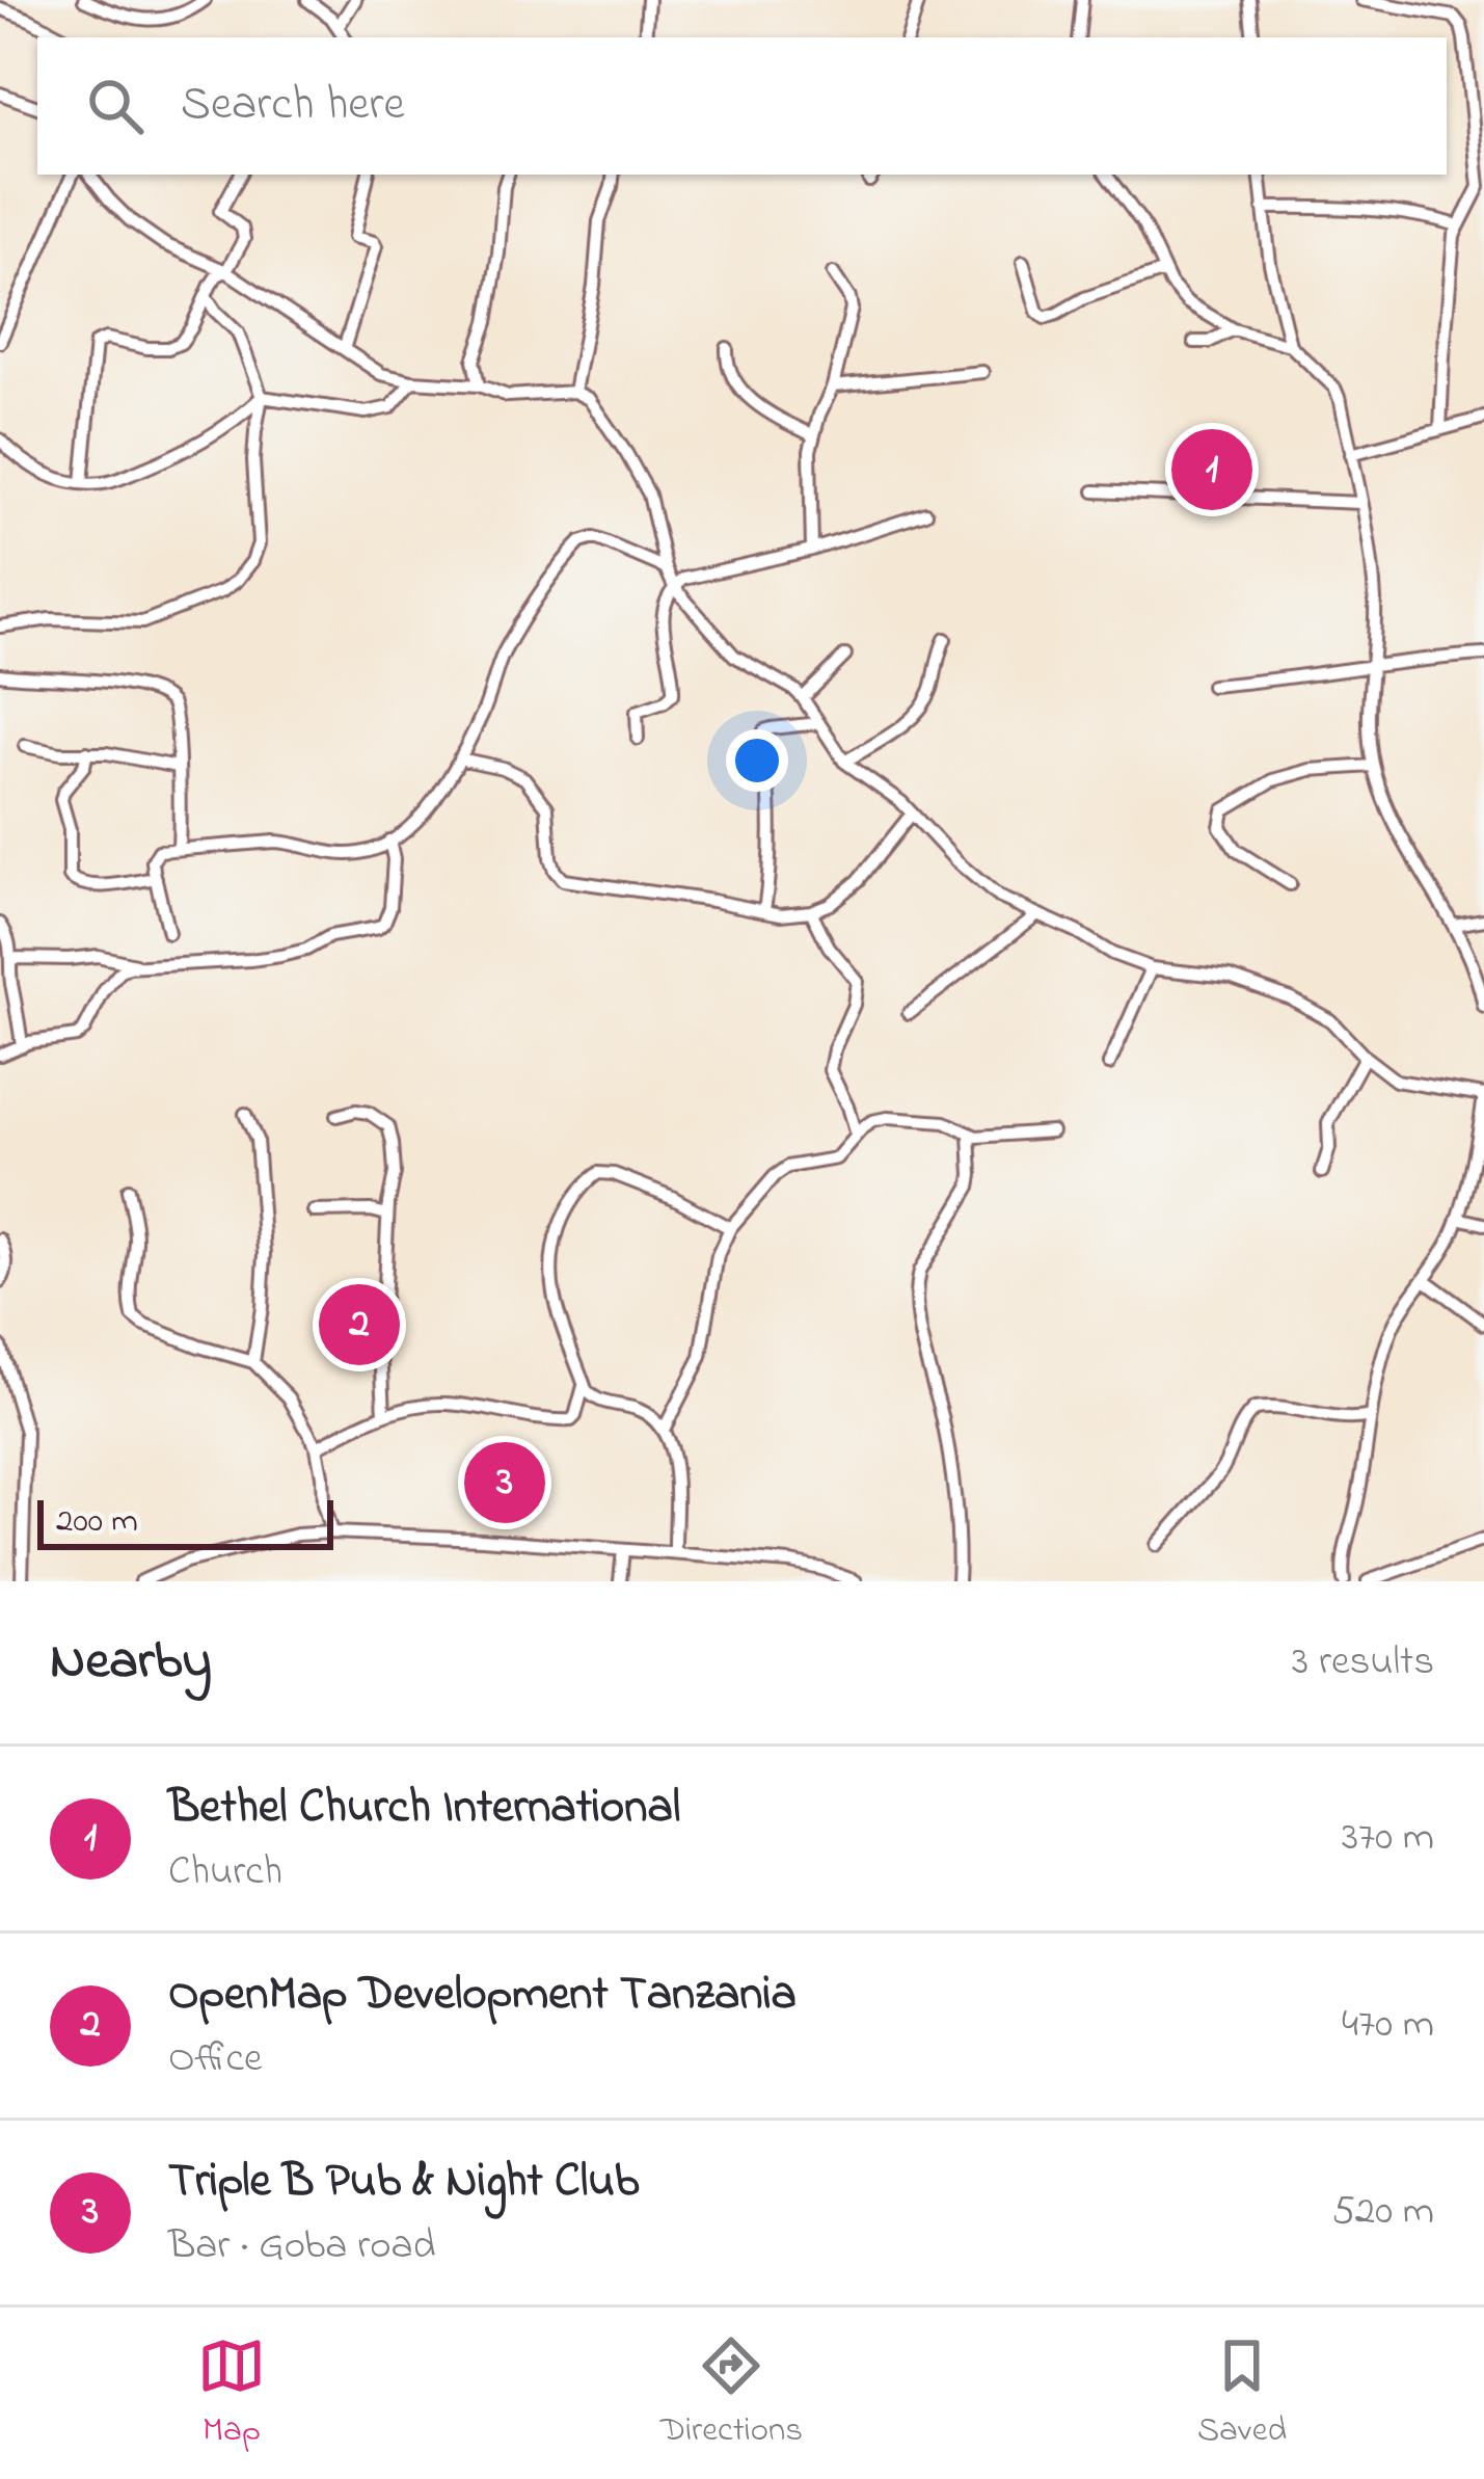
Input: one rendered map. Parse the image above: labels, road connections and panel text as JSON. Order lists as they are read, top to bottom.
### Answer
{
  "scale_bar": "200 m",
  "page": {
    "search": "Search here",
    "pins": ["1", "2", "3"],
    "scale": "200 m",
    "heading": ["Nearby", "3 results"],
    "list": [
      {
        "mark": "1",
        "name": "Bethel Church International",
        "note": "Church",
        "value": "370 m"
      },
      {
        "mark": "2",
        "name": "OpenMap Development Tanzania",
        "note": "Office",
        "value": "470 m"
      },
      {
        "mark": "3",
        "name": "Triple B Pub & Night Club",
        "note": "Bar · Goba road",
        "value": "520 m"
      }
    ],
    "nav": ["Map", "Directions", "Saved"]
  }
}
